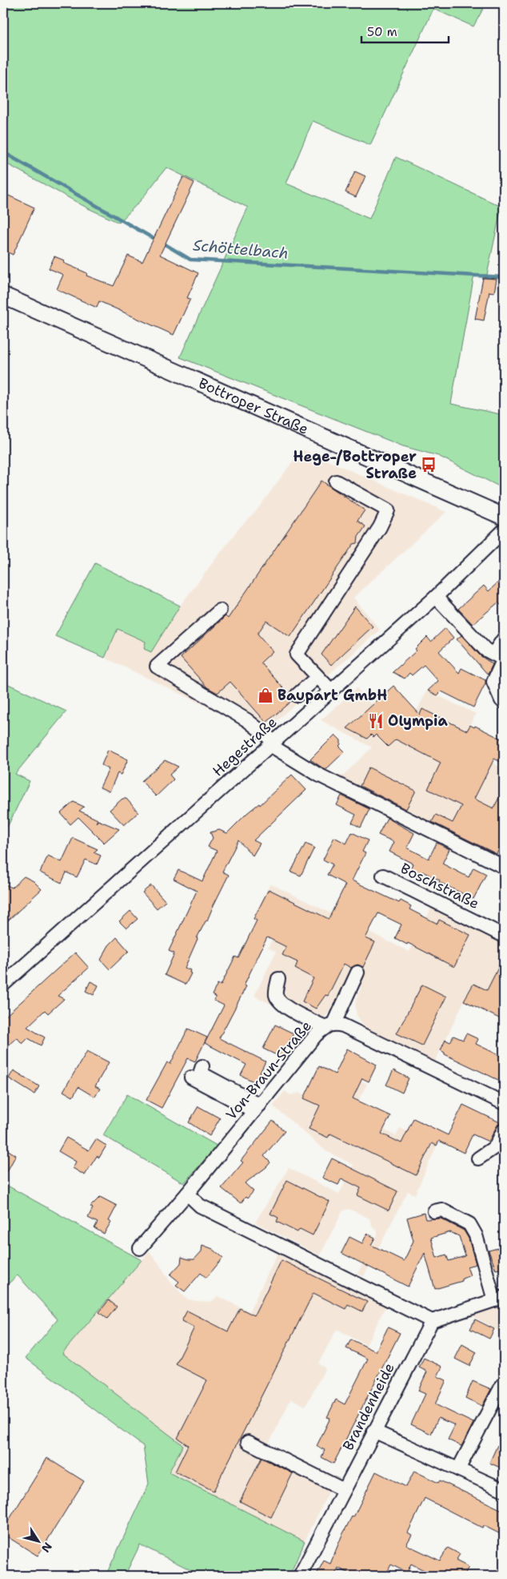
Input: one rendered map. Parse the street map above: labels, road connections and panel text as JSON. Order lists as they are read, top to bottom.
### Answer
{
  "streets": {
    "main road": ["Bottroper Straße"],
    "street": [
      "Hegestraße",
      "Boschstraße",
      "Von-Braun-Straße",
      "Brandenheide"
    ]
  },
  "water": ["Schöttelbach"],
  "places": {
    "bus stop": ["Hege-/Bottroper Straße"],
    "shop": ["Baupart GmbH"],
    "restaurant": ["Olympia"]
  },
  "scale_bar": "50 m",
  "north": "bottom right"
}
